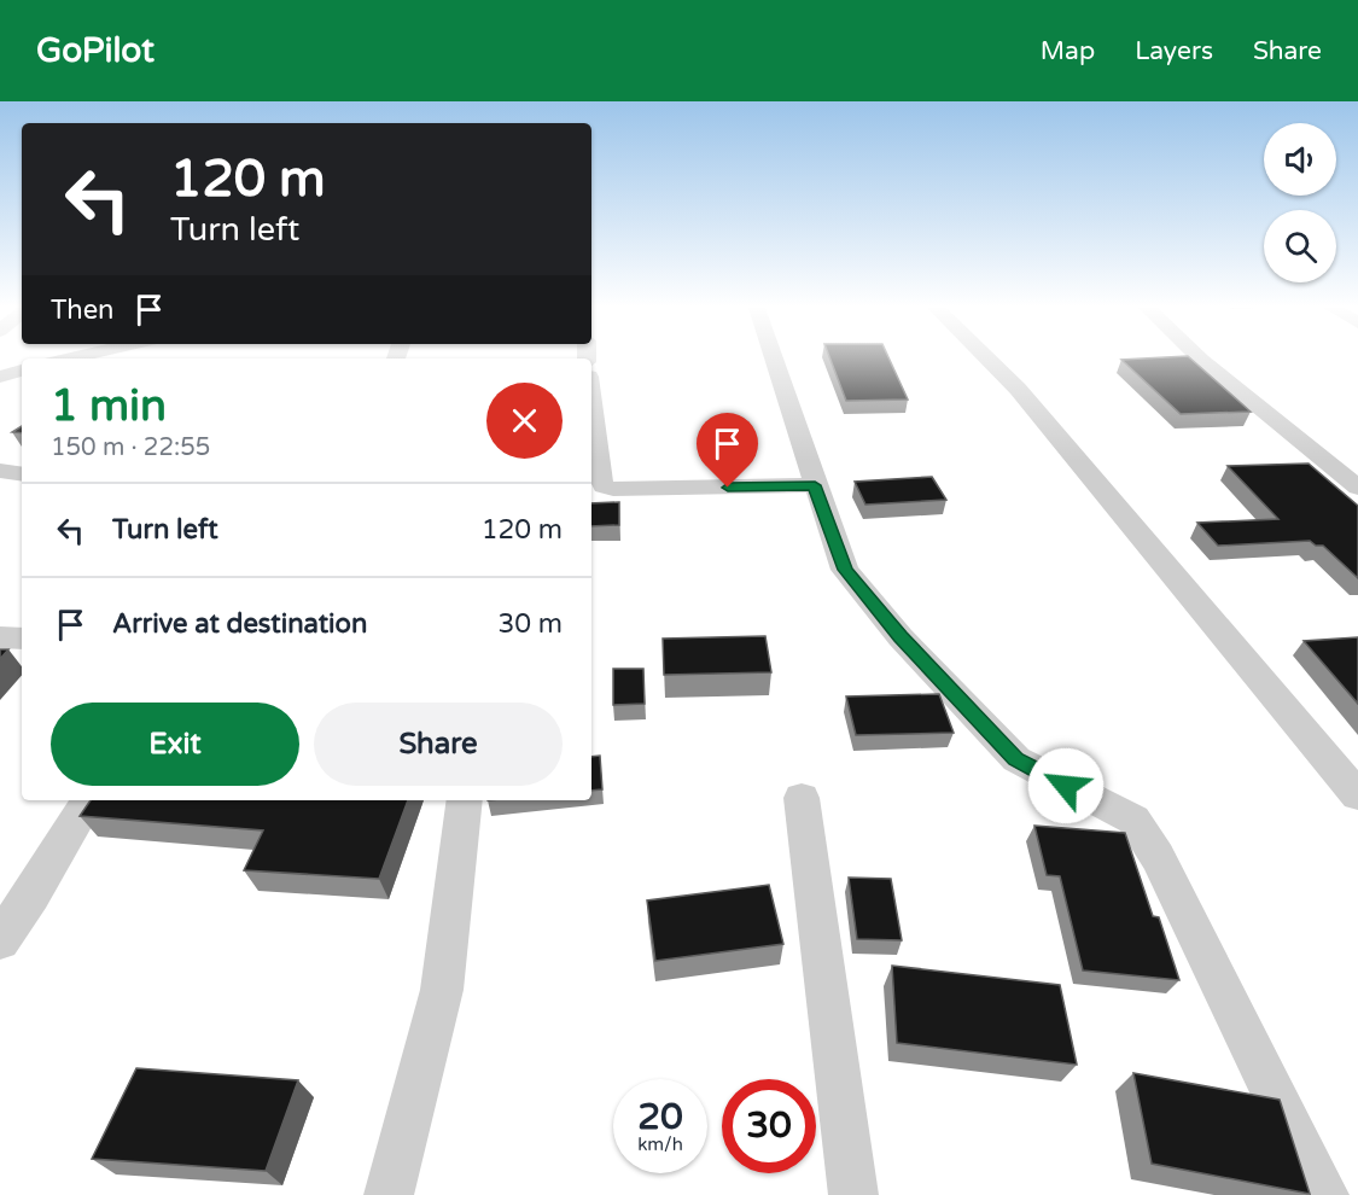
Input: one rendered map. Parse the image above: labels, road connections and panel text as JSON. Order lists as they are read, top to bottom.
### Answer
{
  "page": {
    "header": "GoPilot",
    "nav": ["Map", "Layers", "Share"],
    "turn": ["120 m", "Turn left"],
    "then": "Then",
    "heading": ["1 min", "150 m · 22:55"],
    "list": [
      {
        "name": "Turn left",
        "value": "120 m"
      },
      {
        "name": "Arrive at destination",
        "value": "30 m"
      }
    ],
    "buttons": ["Exit", "Share"],
    "speed": "20 km/h",
    "limit": "30"
  }
}
